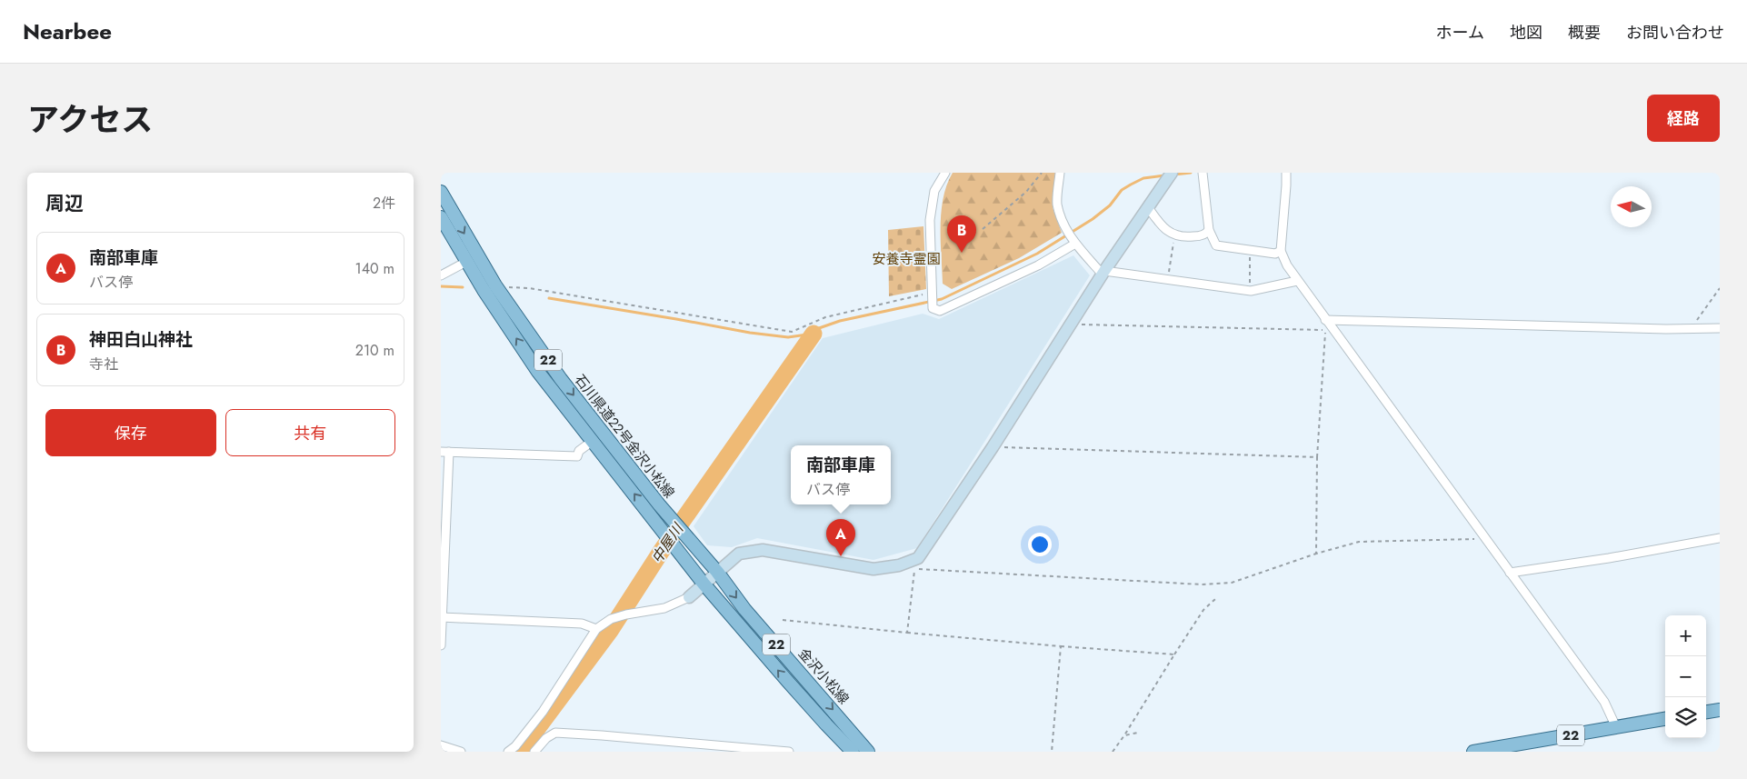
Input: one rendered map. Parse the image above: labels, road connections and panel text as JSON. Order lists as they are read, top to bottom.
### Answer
{
  "streets": {
    "main road": ["22", "石川県道22号金沢小松線", "金沢小松線"]
  },
  "crossings": [
    ["22", "石川県道22号金沢小松線"],
    ["石川県道22号金沢小松線", "金沢小松線"]
  ],
  "water": ["中屋川"],
  "parks": ["安養寺霊園"],
  "north": "left",
  "page": {
    "header": "Nearbee",
    "nav": [
      "ホーム",
      "地図",
      "概要",
      "お問い合わせ"
    ],
    "title": "アクセス",
    "buttons": [
      "経路",
      ["保存", "共有"]
    ],
    "heading": ["周辺", "2件"],
    "pins": ["B", "A"],
    "list": [
      {
        "mark": "A",
        "name": "南部車庫",
        "note": "バス停",
        "value": "140 m"
      },
      {
        "mark": "B",
        "name": "神田白山神社",
        "note": "寺社",
        "value": "210 m"
      }
    ],
    "popup": ["南部車庫", "バス停"],
    "map_buttons": ["+", "−"]
  }
}
